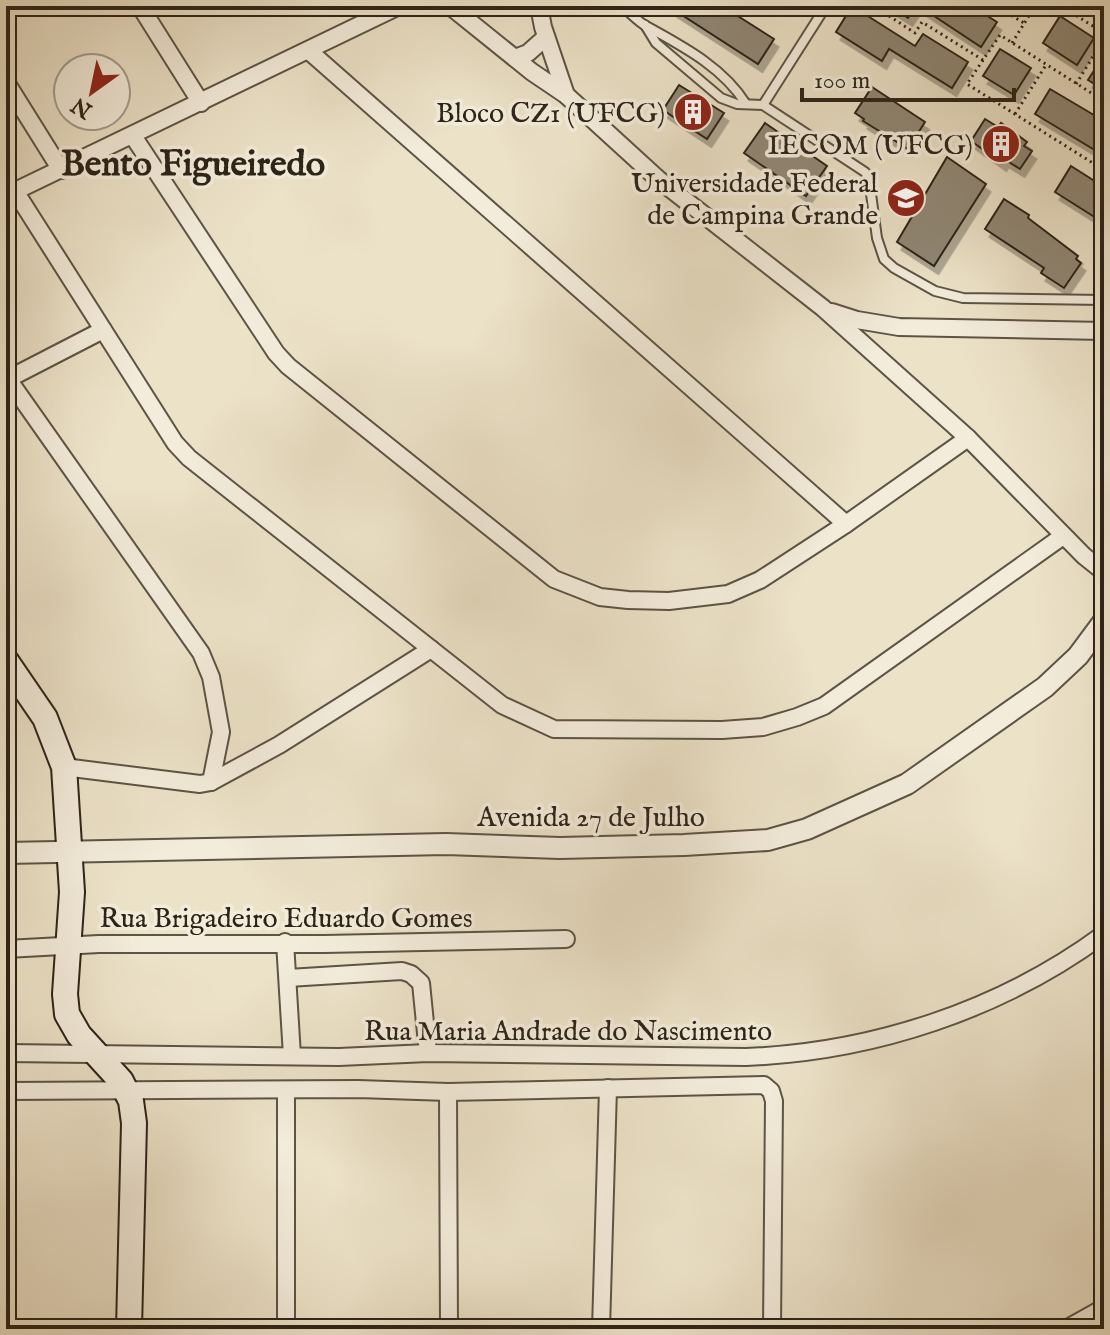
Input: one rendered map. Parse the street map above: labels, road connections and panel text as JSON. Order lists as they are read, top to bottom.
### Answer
{
  "streets": {
    "street": ["Avenida 27 de Julho", "Rua Brigadeiro Eduardo Gomes", "Rua Maria Andrade do Nascimento"]
  },
  "districts": ["Bento Figueiredo"],
  "places": {
    "building": ["Bloco CZ1 (UFCG)", "IECOM (UFCG)"],
    "school or university": ["Universidade Federal de Campina Grande"]
  },
  "scale_bar": "100 m",
  "north": "bottom left"
}
